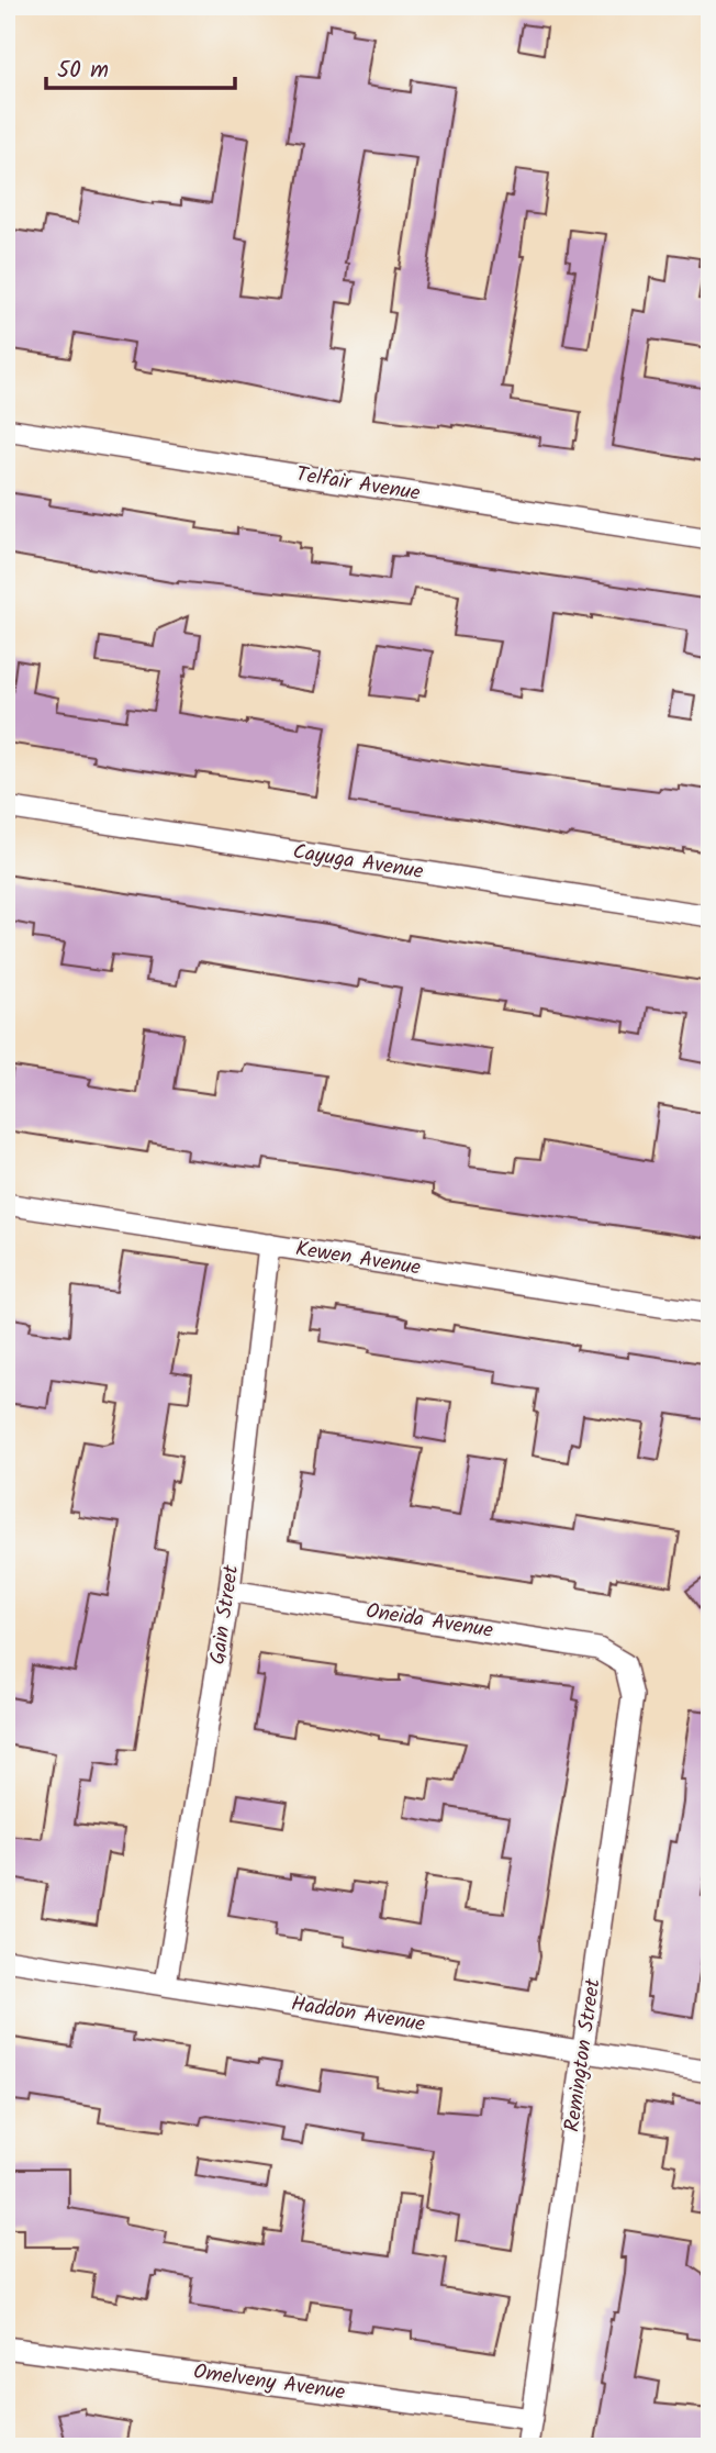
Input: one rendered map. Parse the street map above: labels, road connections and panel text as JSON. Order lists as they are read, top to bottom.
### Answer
{
  "streets": {
    "street": [
      "Telfair Avenue",
      "Cayuga Avenue",
      "Kewen Avenue",
      "Gain Street",
      "Oneida Avenue",
      "Haddon Avenue",
      "Remington Street",
      "Omelveny Avenue"
    ]
  },
  "crossings": [
    ["Kewen Avenue", "Gain Street"],
    ["Gain Street", "Oneida Avenue"],
    ["Gain Street", "Haddon Avenue"],
    ["Oneida Avenue", "Remington Street"],
    ["Haddon Avenue", "Remington Street"],
    ["Remington Street", "Omelveny Avenue"]
  ],
  "scale_bar": "50 m"
}
